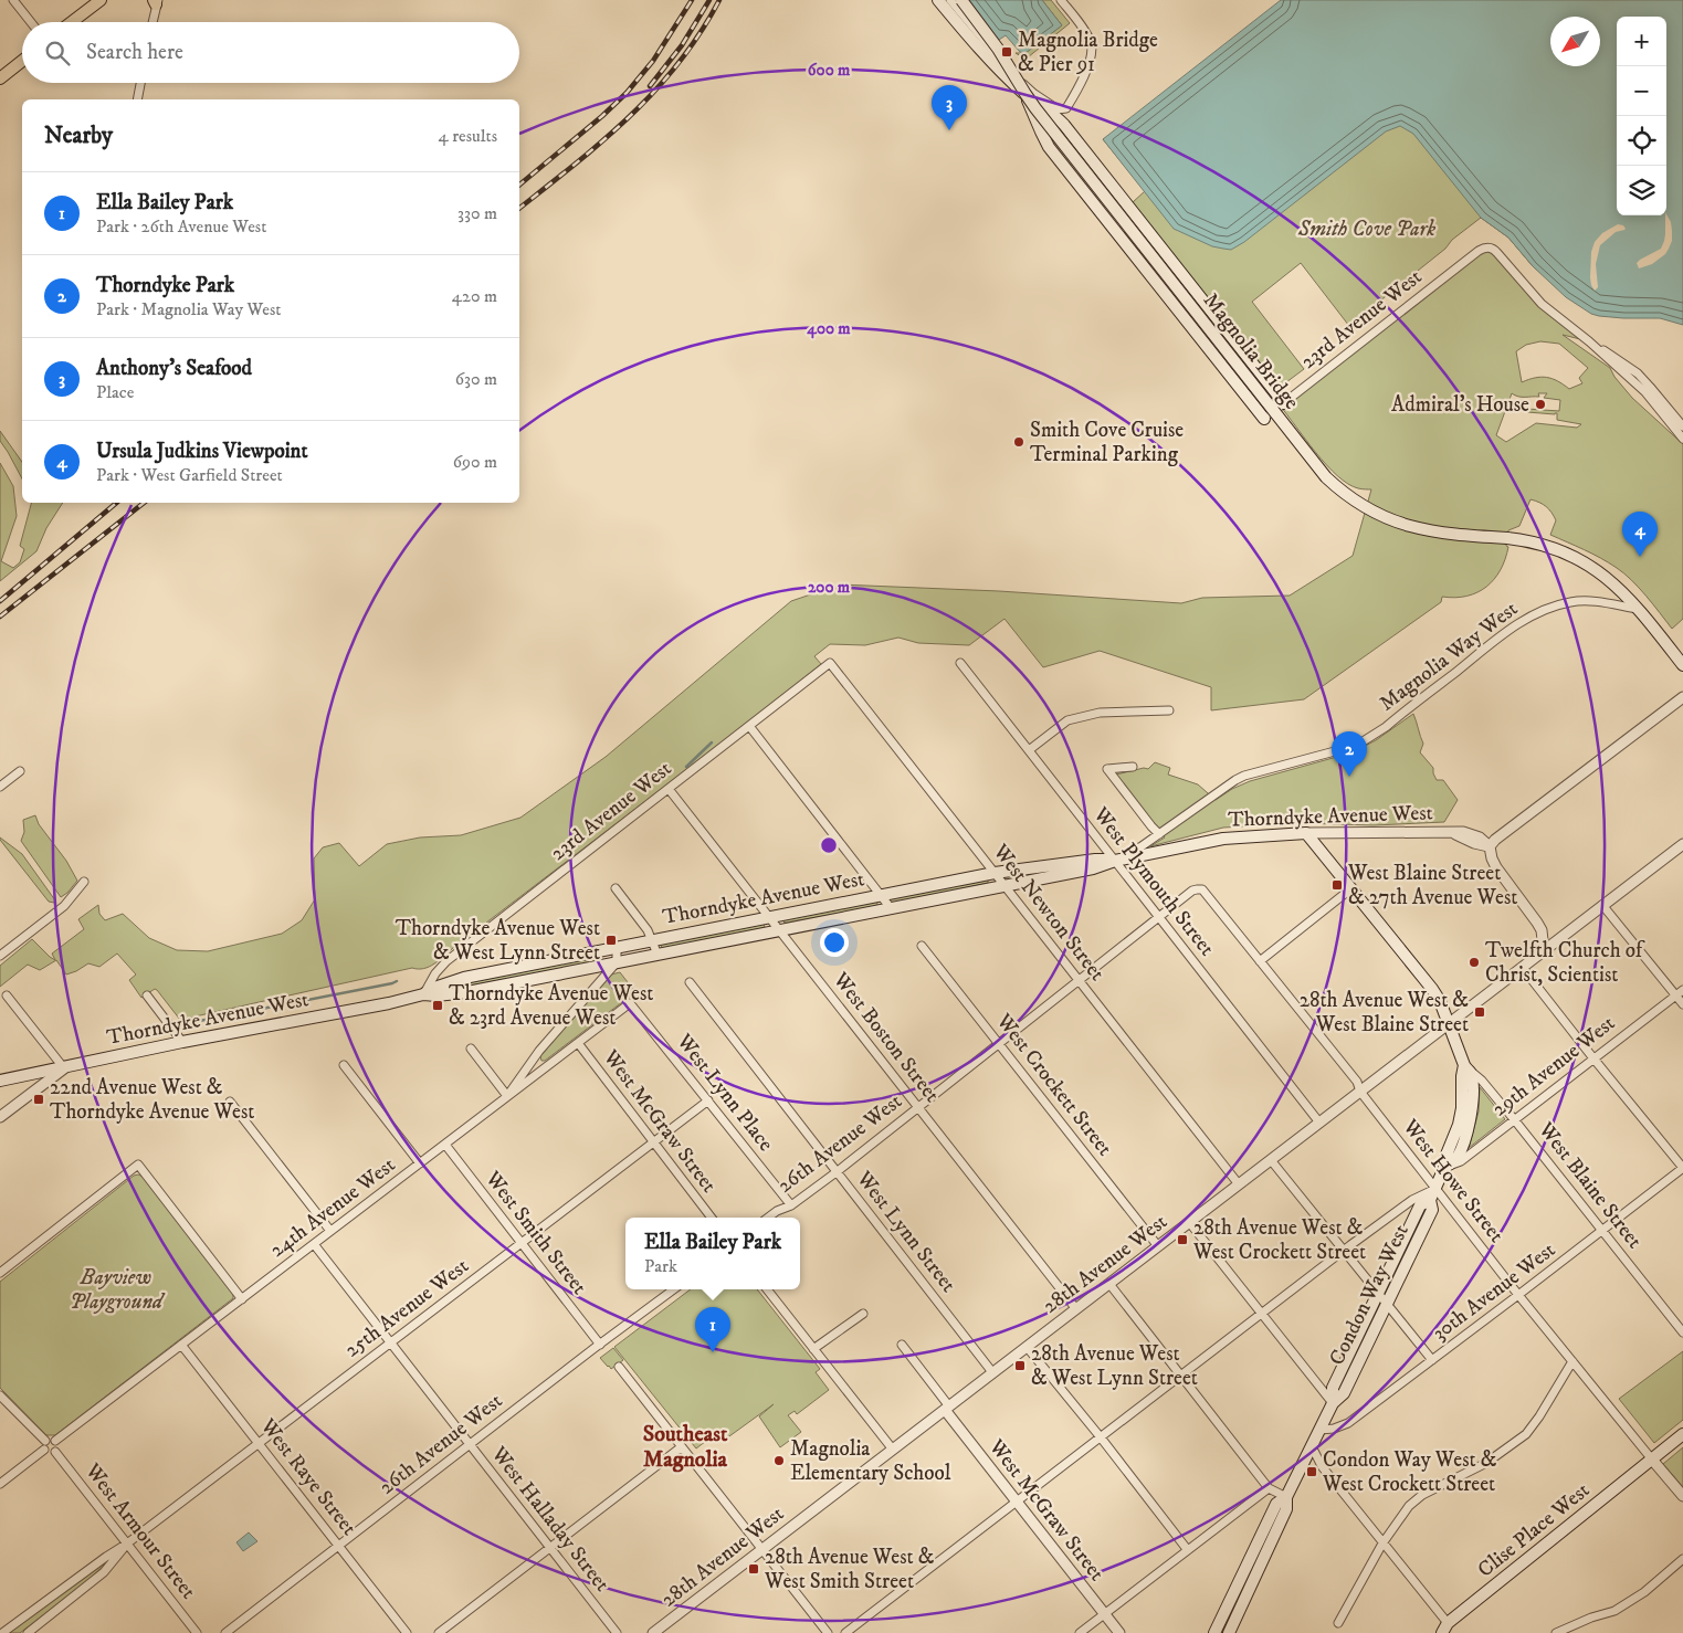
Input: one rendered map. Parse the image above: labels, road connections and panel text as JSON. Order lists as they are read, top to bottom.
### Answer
{
  "streets": {
    "main road": [
      "Magnolia Bridge",
      "Thorndyke Avenue West",
      "Condon Way West",
      "Clise Place West"
    ],
    "street": [
      "23rd Avenue West",
      "Magnolia Way West",
      "West Plymouth Street",
      "West Newton Street",
      "West Boston Street",
      "29th Avenue West",
      "West Crockett Street",
      "West Lynn Place",
      "West McGraw Street",
      "26th Avenue West",
      "West Howe Street",
      "West Blaine Street",
      "24th Avenue West",
      "West Lynn Street",
      "West Smith Street",
      "28th Avenue West",
      "30th Avenue West",
      "25th Avenue West",
      "West Raye Street",
      "West Halladay Street",
      "West Armour Street"
    ]
  },
  "crossings": [
    ["23rd Avenue West", "Thorndyke Avenue West"],
    ["23rd Avenue West", "West Newton Street"],
    ["23rd Avenue West", "West Boston Street"],
    ["Magnolia Bridge", "Magnolia Way West"],
    ["Magnolia Way West", "Thorndyke Avenue West"],
    ["Magnolia Way West", "West Plymouth Street"],
    ["Thorndyke Avenue West", "West Plymouth Street"],
    ["Thorndyke Avenue West", "West Newton Street"],
    ["Thorndyke Avenue West", "West Boston Street"],
    ["West Plymouth Street", "26th Avenue West"],
    ["West Plymouth Street", "28th Avenue West"],
    ["West Newton Street", "26th Avenue West"],
    ["West Newton Street", "28th Avenue West"],
    ["West Boston Street", "26th Avenue West"],
    ["West Boston Street", "28th Avenue West"],
    ["29th Avenue West", "West Blaine Street"],
    ["29th Avenue West", "Condon Way West"],
    ["West Crockett Street", "26th Avenue West"],
    ["West Crockett Street", "28th Avenue West"],
    ["West Lynn Place", "26th Avenue West"],
    ["West Lynn Place", "24th Avenue West"],
    ["West Lynn Place", "25th Avenue West"],
    ["West McGraw Street", "24th Avenue West"],
    ["West McGraw Street", "28th Avenue West"],
    ["West McGraw Street", "25th Avenue West"],
    ["26th Avenue West", "West Howe Street"],
    ["26th Avenue West", "West Lynn Street"],
    ["26th Avenue West", "West Smith Street"],
    ["26th Avenue West", "West Raye Street"],
    ["26th Avenue West", "West Halladay Street"],
    ["West Howe Street", "28th Avenue West"],
    ["West Howe Street", "30th Avenue West"],
    ["West Howe Street", "Condon Way West"],
    ["West Howe Street", "Clise Place West"],
    ["West Blaine Street", "30th Avenue West"],
    ["West Blaine Street", "Condon Way West"],
    ["24th Avenue West", "West Smith Street"],
    ["24th Avenue West", "West Raye Street"],
    ["24th Avenue West", "West Halladay Street"],
    ["24th Avenue West", "West Armour Street"],
    ["West Lynn Street", "28th Avenue West"],
    ["West Smith Street", "25th Avenue West"],
    ["28th Avenue West", "Condon Way West"],
    ["30th Avenue West", "Condon Way West"],
    ["25th Avenue West", "West Raye Street"],
    ["25th Avenue West", "West Halladay Street"],
    ["25th Avenue West", "West Armour Street"]
  ],
  "districts": ["Southeast Magnolia"],
  "parks": ["Smith Cove Park", "Bayview Playground"],
  "places": {
    "transit": [
      "Magnolia Bridge & Pier 91",
      "West Blaine Street & 27th Avenue West",
      "Thorndyke Avenue West & West Lynn Street",
      "Thorndyke Avenue West & 23rd Avenue West",
      "28th Avenue West & West Blaine Street",
      "22nd Avenue West & Thorndyke Avenue West",
      "28th Avenue West & West Crockett Street",
      "28th Avenue West & West Lynn Street",
      "Condon Way West & West Crockett Street",
      "28th Avenue West & West Smith Street"
    ],
    "other": [
      "Admiral's House",
      "Smith Cove Cruise Terminal Parking",
      "Twelfth Church of Christ, Scientist",
      "Magnolia Elementary School"
    ]
  },
  "north": "bottom left",
  "page": {
    "map_buttons": ["+", "−"],
    "search": "Search here",
    "pins": [
      "3",
      "4",
      "2",
      "1"
    ],
    "heading": ["Nearby", "4 results"],
    "list": [
      {
        "mark": "1",
        "name": "Ella Bailey Park",
        "note": "Park · 26th Avenue West",
        "value": "330 m"
      },
      {
        "mark": "2",
        "name": "Thorndyke Park",
        "note": "Park · Magnolia Way West",
        "value": "420 m"
      },
      {
        "mark": "3",
        "name": "Anthony's Seafood",
        "note": "Place",
        "value": "630 m"
      },
      {
        "mark": "4",
        "name": "Ursula Judkins Viewpoint",
        "note": "Park · West Garfield Street",
        "value": "690 m"
      }
    ],
    "popup": ["Ella Bailey Park", "Park"]
  },
  "rings": ["600 m", "400 m", "200 m"]
}
